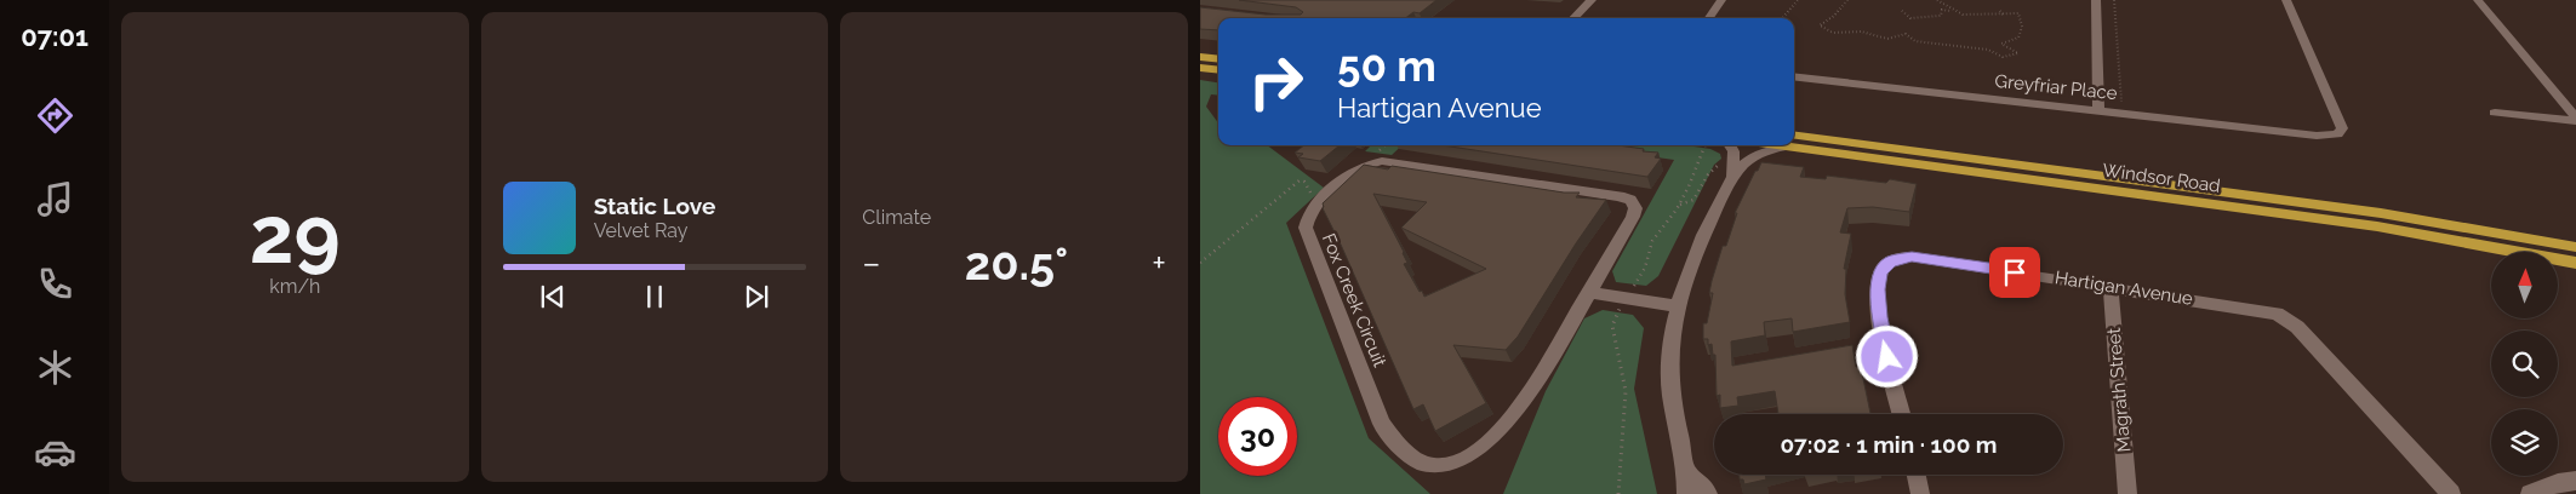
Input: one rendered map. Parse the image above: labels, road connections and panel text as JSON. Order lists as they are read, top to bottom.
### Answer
{
  "streets": {
    "main road": ["Windsor Road"],
    "street": [
      "Greyfriar Place",
      "Hartigan Avenue",
      "Fox Creek Circuit",
      "Magrath Street"
    ]
  },
  "crossings": [
    ["Hartigan Avenue", "Magrath Street"]
  ],
  "north": "top",
  "page": {
    "tabs": "07:01",
    "tile": [
      ["29", "km/h"],
      "Climate"
    ],
    "turn": ["50 m", "Hartigan Avenue"],
    "song": ["Static Love", "Velvet Ray"],
    "heat": ["−", "20.5°", "+"],
    "limit": "30",
    "trip": "07:02 · 1 min · 100 m"
  }
}
